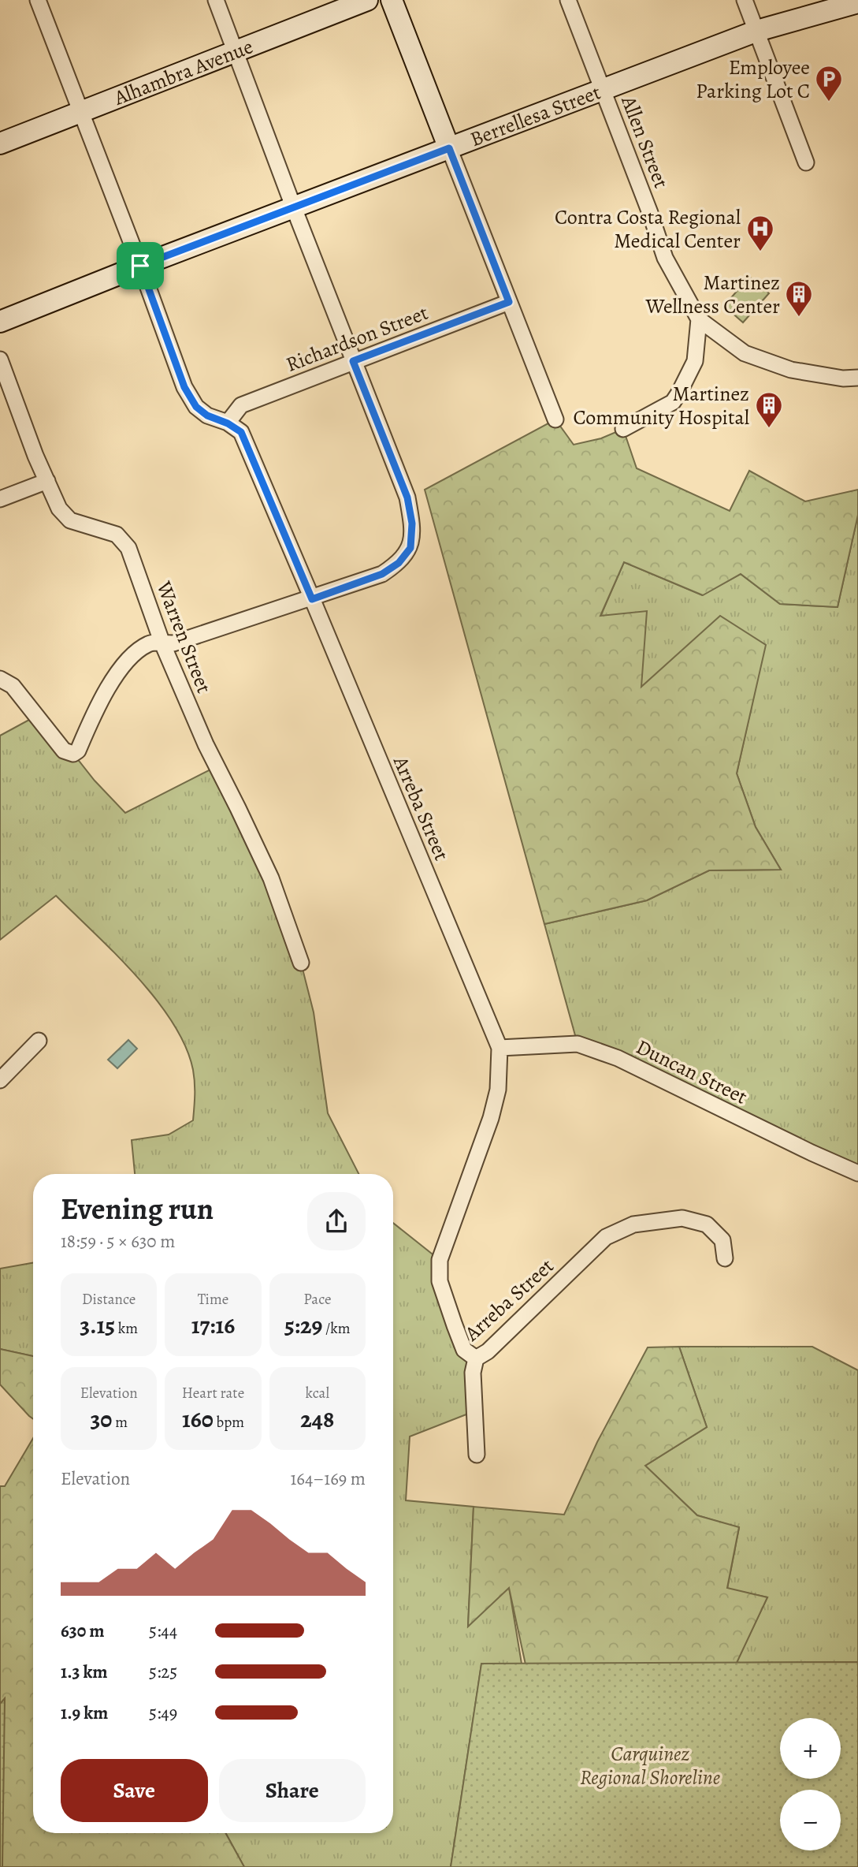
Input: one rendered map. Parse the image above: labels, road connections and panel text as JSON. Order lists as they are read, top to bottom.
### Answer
{
  "streets": {
    "main road": ["Alhambra Avenue", "Berrellesa Street"],
    "street": [
      "Allen Street",
      "Richardson Street",
      "Warren Street",
      "Arreba Street",
      "Duncan Street"
    ]
  },
  "crossings": [
    ["Alhambra Avenue", "Arreba Street"],
    ["Berrellesa Street", "Allen Street"],
    ["Berrellesa Street", "Arreba Street"],
    ["Richardson Street", "Arreba Street"],
    ["Arreba Street", "Duncan Street"]
  ],
  "parks": ["Carquinez Regional Shoreline"],
  "places": {
    "parking": ["Employee Parking Lot C"],
    "hospital": ["Contra Costa Regional Medical Center"],
    "building": ["Martinez Wellness Center", "Martinez Community Hospital"]
  },
  "page": {
    "heading": ["Evening run", "18:59 · 5 × 630 m"],
    "stats": [
      ["Distance", "3.15 km"],
      ["Time", "17:16"],
      ["Pace", "5:29 /km"],
      ["Elevation", "30 m"],
      ["Heart rate", "160 bpm"],
      ["kcal", "248"]
    ],
    "chart": ["Elevation", "164–169 m"],
    "list": [
      {
        "name": "630 m",
        "note": "5:44"
      },
      {
        "name": "1.3 km",
        "note": "5:25"
      },
      {
        "name": "1.9 km",
        "note": "5:49"
      }
    ],
    "map_buttons": ["+", "−"],
    "buttons": ["Save", "Share"]
  }
}
